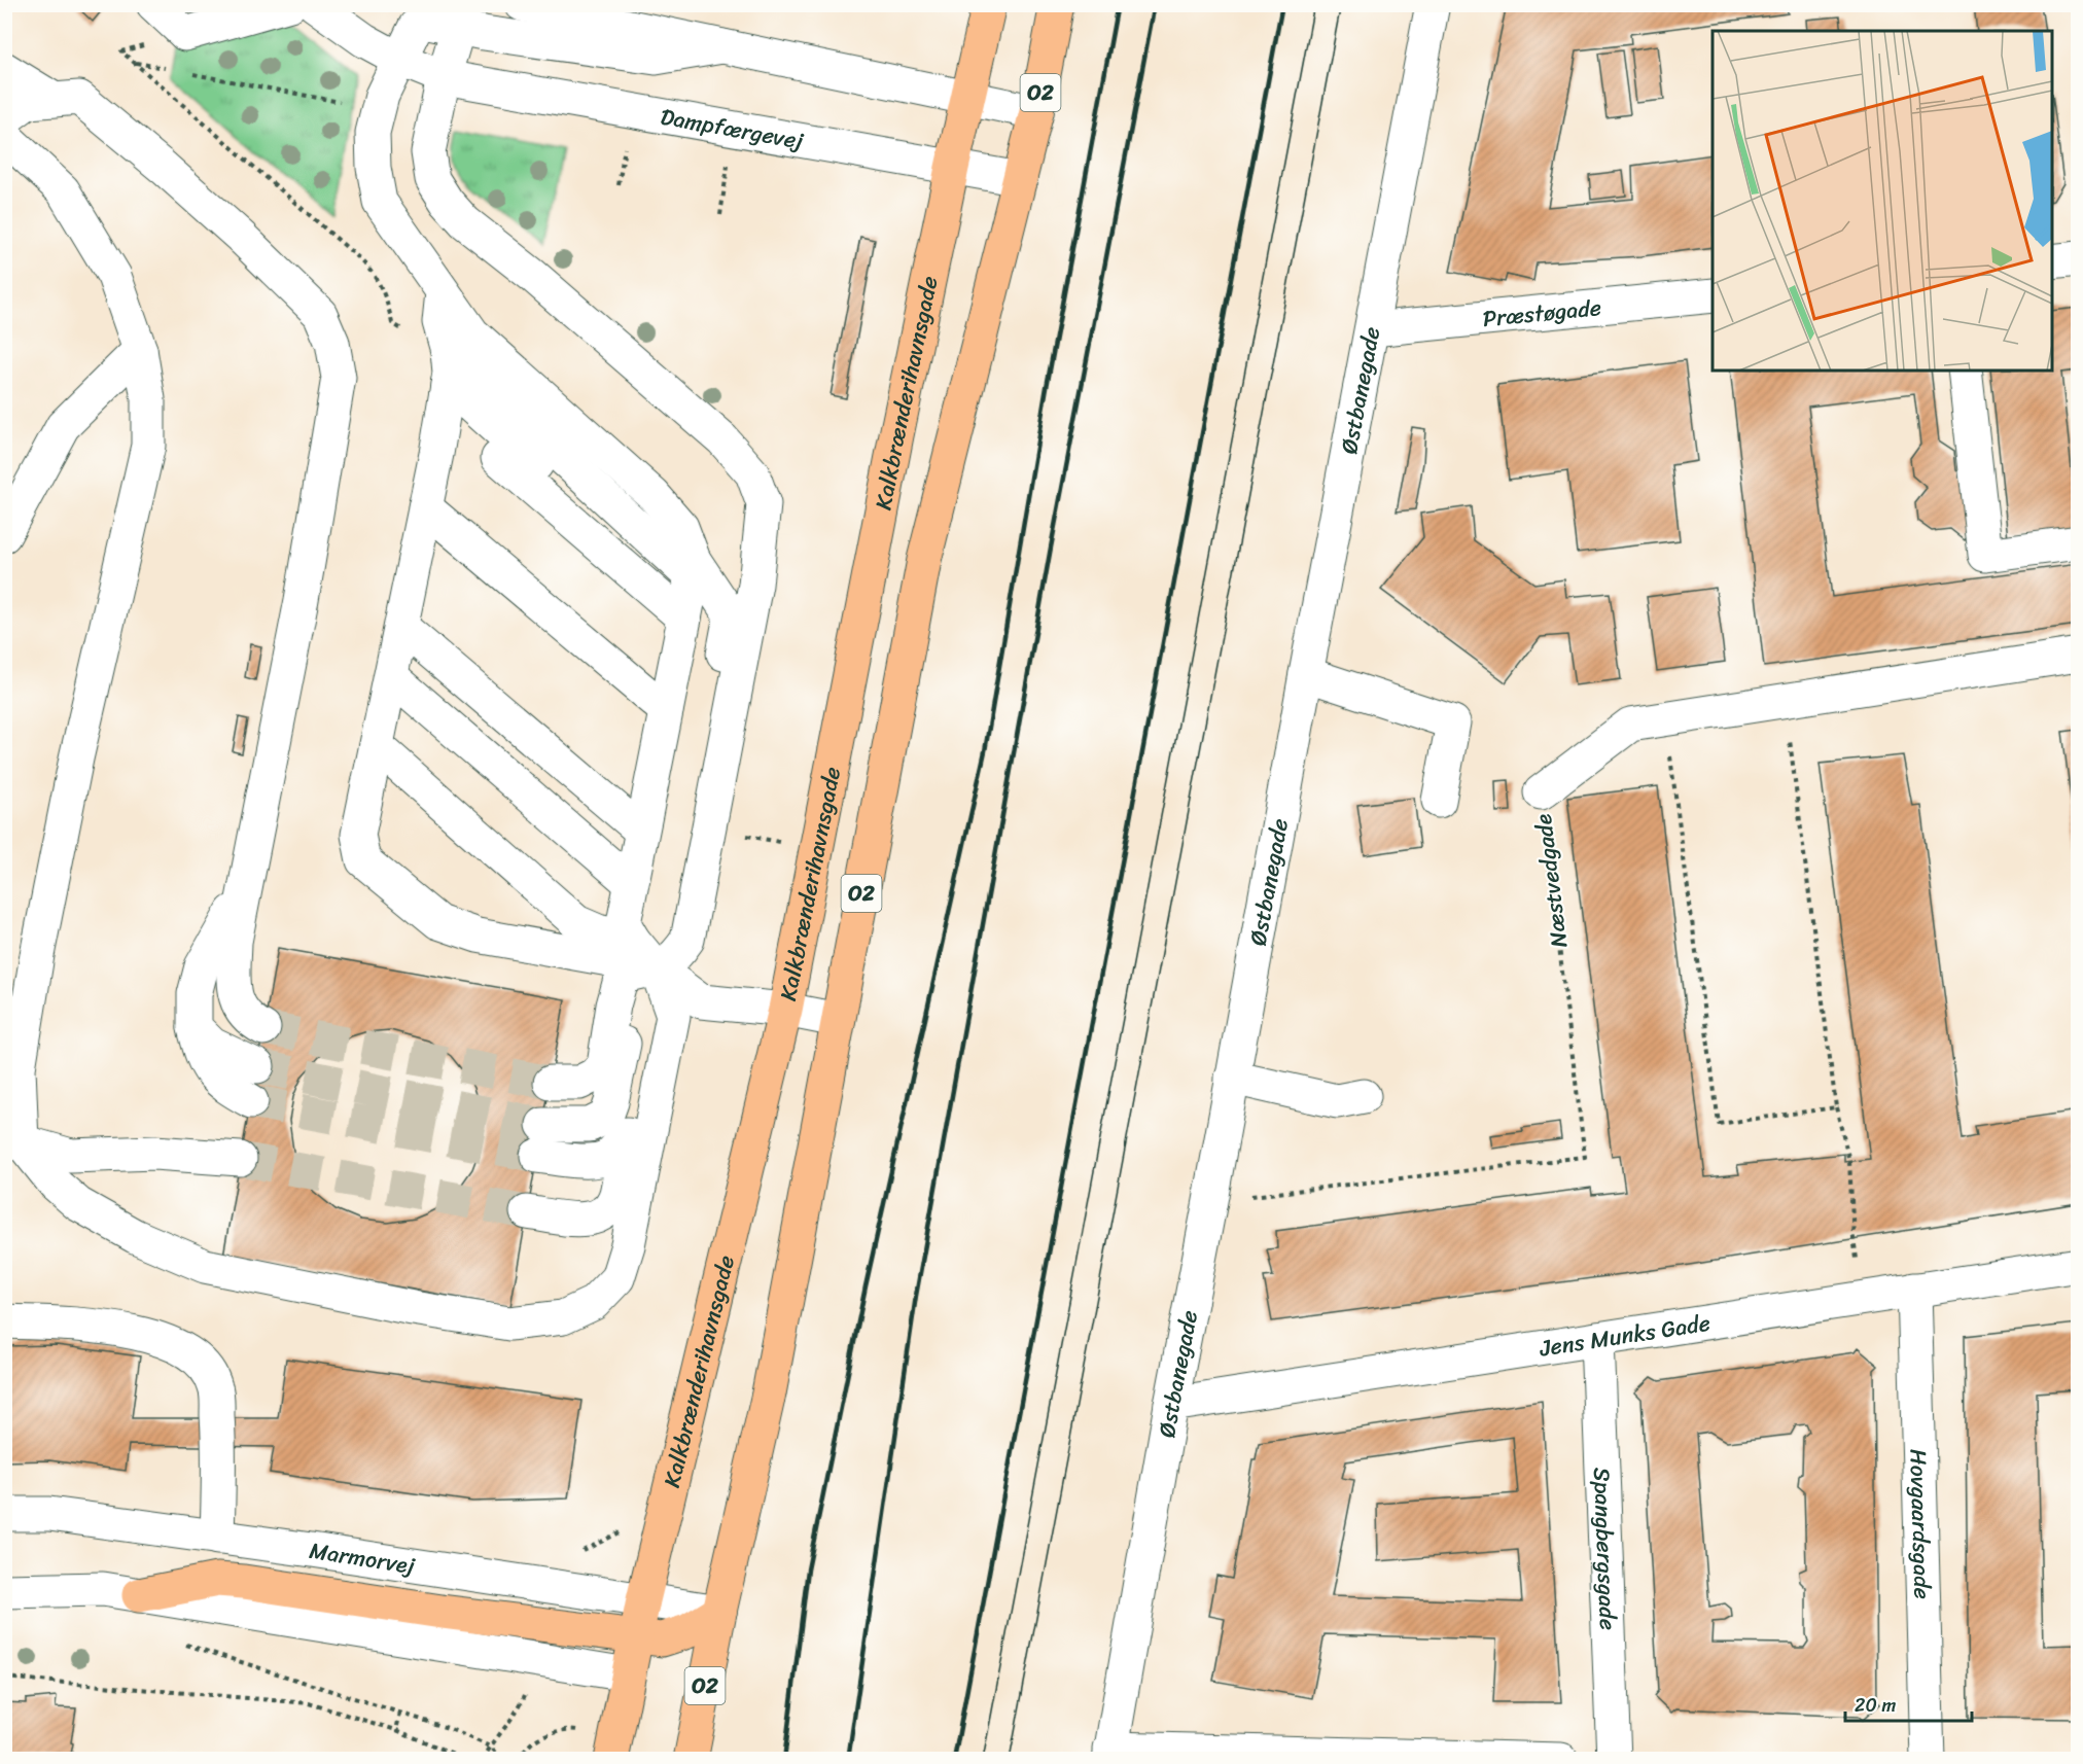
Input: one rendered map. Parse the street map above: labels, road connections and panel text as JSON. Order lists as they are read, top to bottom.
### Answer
{
  "streets": {
    "main road": ["O2", "Kalkbrænderihavnsgade"],
    "street": [
      "Dampfærgevej",
      "Præstøgade",
      "Østbanegade",
      "Næstvedgade",
      "Jens Munks Gade",
      "Hovgaardsgade",
      "Spangbergsgade",
      "Marmorvej"
    ]
  },
  "crossings": [
    ["O2", "Dampfærgevej"],
    ["O2", "Marmorvej"],
    ["Dampfærgevej", "Kalkbrænderihavnsgade"],
    ["Præstøgade", "Østbanegade"],
    ["Østbanegade", "Næstvedgade"],
    ["Østbanegade", "Jens Munks Gade"],
    ["Kalkbrænderihavnsgade", "Marmorvej"],
    ["Jens Munks Gade", "Hovgaardsgade"],
    ["Jens Munks Gade", "Spangbergsgade"]
  ],
  "scale_bar": "20 m"
}
